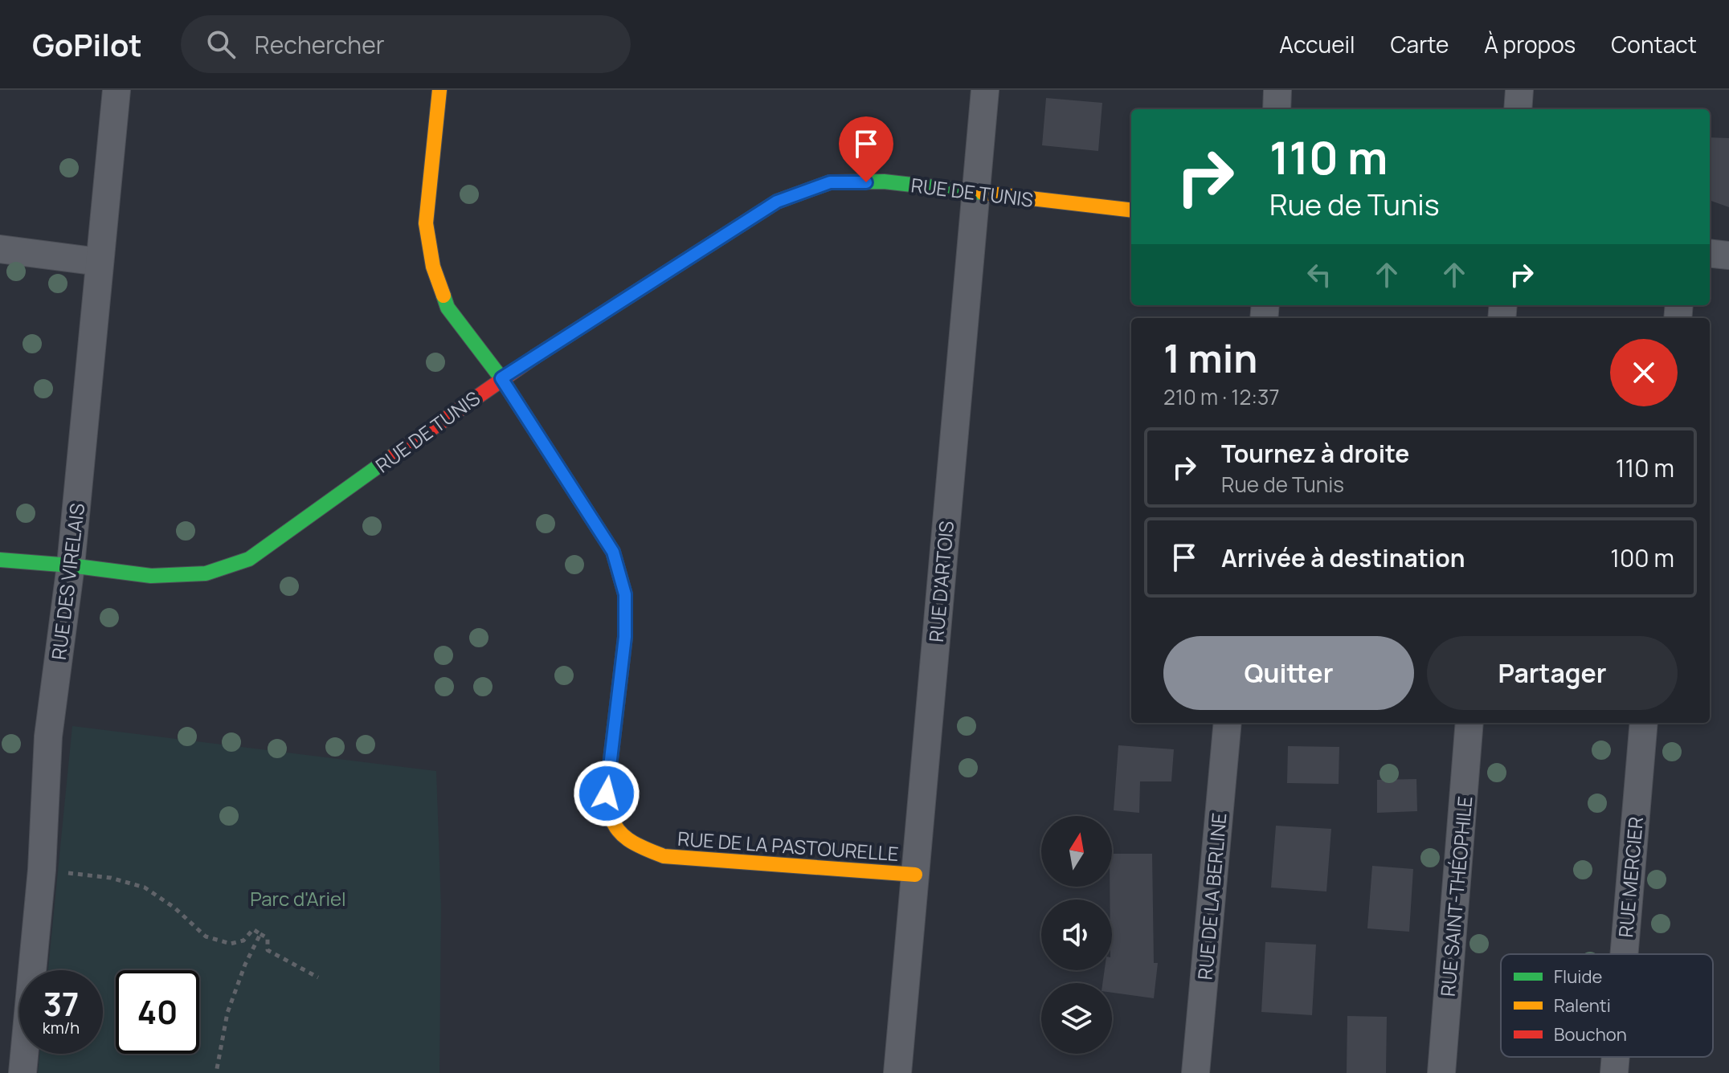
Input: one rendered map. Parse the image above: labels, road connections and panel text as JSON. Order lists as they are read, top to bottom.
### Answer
{
  "streets": {
    "street": [
      "RUE DE TUNIS",
      "RUE DES VIRELAIS",
      "RUE D'ARTOIS",
      "RUE DE LA PASTOURELLE",
      "RUE MERCIER",
      "RUE DE LA BERLINE",
      "RUE SAINT-THÉOPHILE"
    ]
  },
  "crossings": [
    ["RUE DE TUNIS", "RUE DES VIRELAIS"],
    ["RUE DE TUNIS", "RUE D'ARTOIS"],
    ["RUE DE TUNIS", "RUE DE LA PASTOURELLE"],
    ["RUE D'ARTOIS", "RUE DE LA PASTOURELLE"]
  ],
  "parks": ["Parc d'Ariel"],
  "legend": ["Fluide", "Ralenti", "Bouchon"],
  "north": "top",
  "page": {
    "header": "GoPilot",
    "search": "Rechercher",
    "nav": [
      "Accueil",
      "Carte",
      "À propos",
      "Contact"
    ],
    "turn": ["110 m", "Rue de Tunis"],
    "heading": ["1 min", "210 m · 12:37"],
    "list": [
      {
        "name": "Tournez à droite",
        "note": "Rue de Tunis",
        "value": "110 m"
      },
      {
        "name": "Arrivée à destination",
        "value": "100 m"
      }
    ],
    "buttons": ["Quitter", "Partager"],
    "speed": "37 km/h",
    "limit": "40"
  }
}
